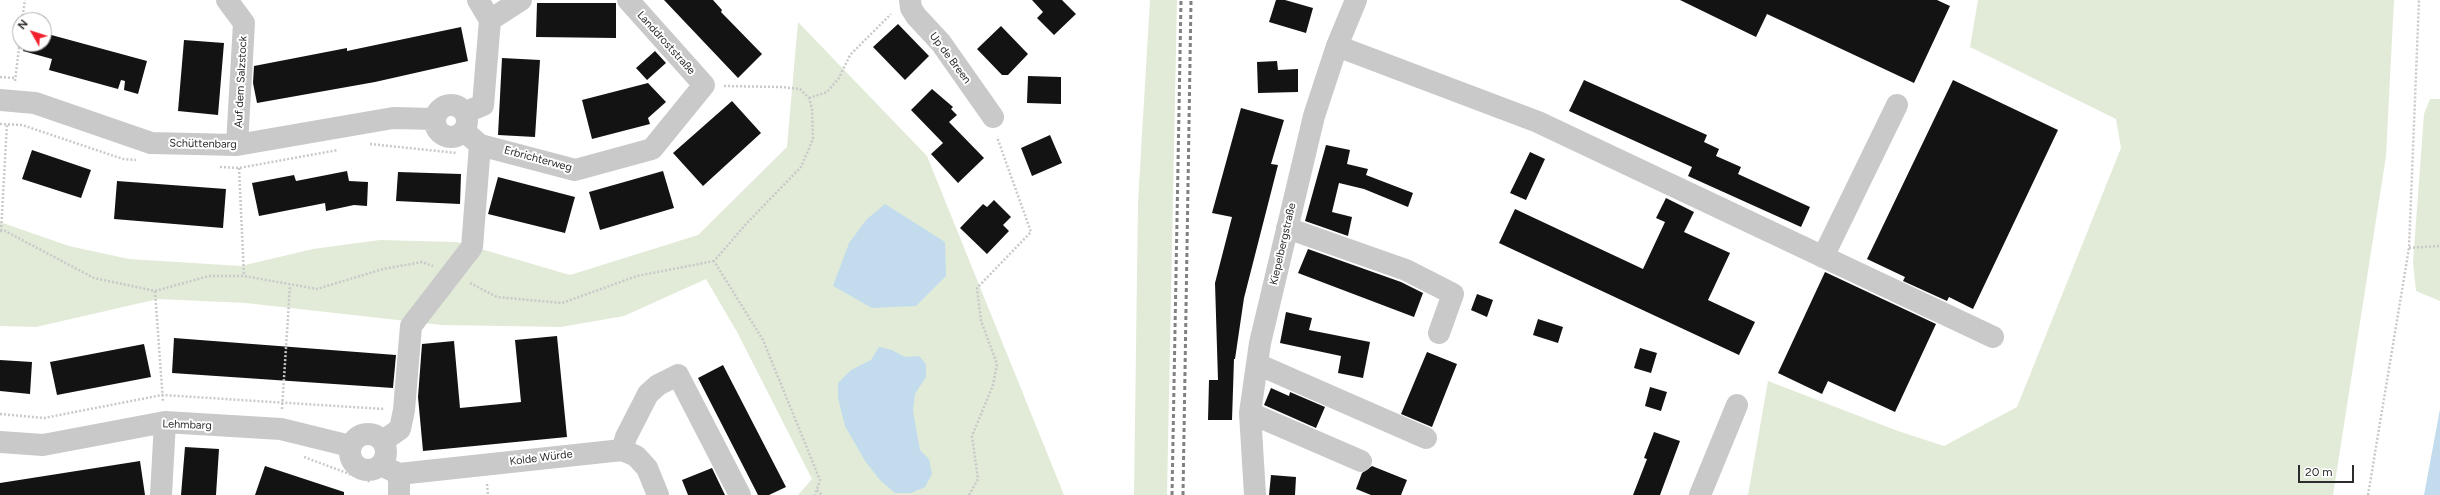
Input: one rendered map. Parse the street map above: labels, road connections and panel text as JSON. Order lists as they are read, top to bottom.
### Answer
{
  "streets": {
    "street": [
      "Landdroststraße",
      "Up de Breen",
      "Auf dem Salzstock",
      "Schüttenbarg",
      "Erbrichterweg",
      "Kiepelbergstraße",
      "Lehmbarg",
      "Kolde Würde"
    ]
  },
  "crossings": [
    ["Landdroststraße", "Erbrichterweg"],
    ["Auf dem Salzstock", "Schüttenbarg"],
    ["Schüttenbarg", "Erbrichterweg"],
    ["Lehmbarg", "Kolde Würde"]
  ],
  "scale_bar": "20 m",
  "north": "top left"
}
